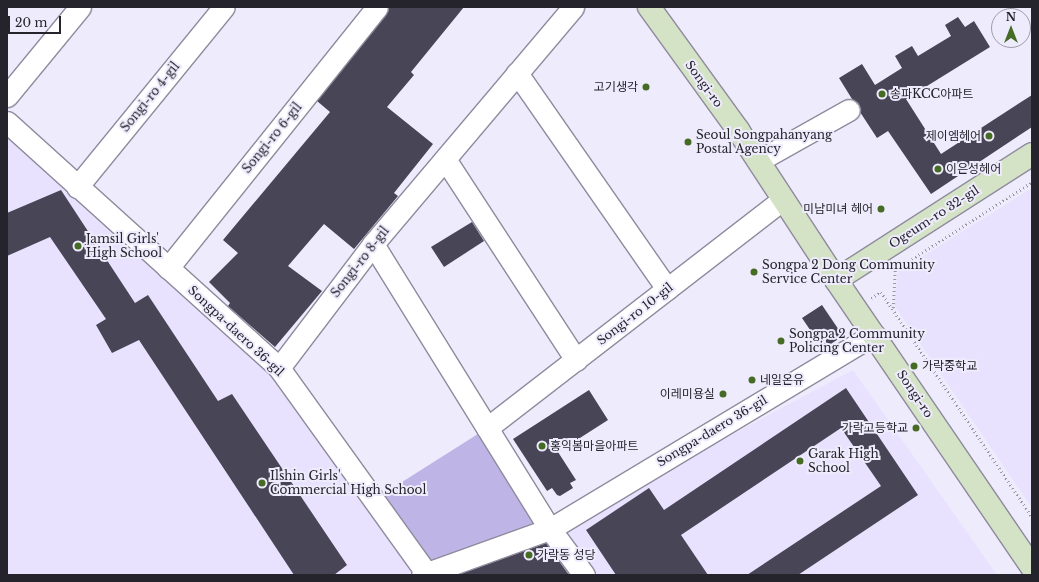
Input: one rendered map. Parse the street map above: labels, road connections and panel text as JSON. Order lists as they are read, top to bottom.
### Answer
{
  "streets": {
    "street": [
      "Songi-ro",
      "Songi-ro 4-gil",
      "Songi-ro 6-gil",
      "Ogeum-ro 32-gil",
      "Songi-ro 8-gil",
      "Songi-ro 10-gil",
      "Songpa-daero 36-gil"
    ]
  },
  "crossings": [
    ["Songi-ro", "Ogeum-ro 32-gil"],
    ["Songi-ro", "Songi-ro 10-gil"],
    ["Songi-ro", "Songpa-daero 36-gil"],
    ["Songi-ro 4-gil", "Songpa-daero 36-gil"],
    ["Songi-ro 6-gil", "Songpa-daero 36-gil"],
    ["Songi-ro 8-gil", "Songpa-daero 36-gil"]
  ],
  "places": [
    "고기생각",
    "송파KCC아파트",
    "제이엠헤어",
    "Seoul Songpahanyang Postal Agency",
    "이은성헤어",
    "미남미녀 헤어",
    "Jamsil Girls' High School",
    "Songpa 2 Dong Community Service Center",
    "Songpa 2 Community Policing Center",
    "가락중학교",
    "네일온유",
    "이레미용실",
    "가락고등학교",
    "홍익봄마을아파트",
    "Garak High School",
    "Ilshin Girls' Commercial High School",
    "가락동 성당"
  ],
  "scale_bar": "20 m",
  "north": "top"
}
